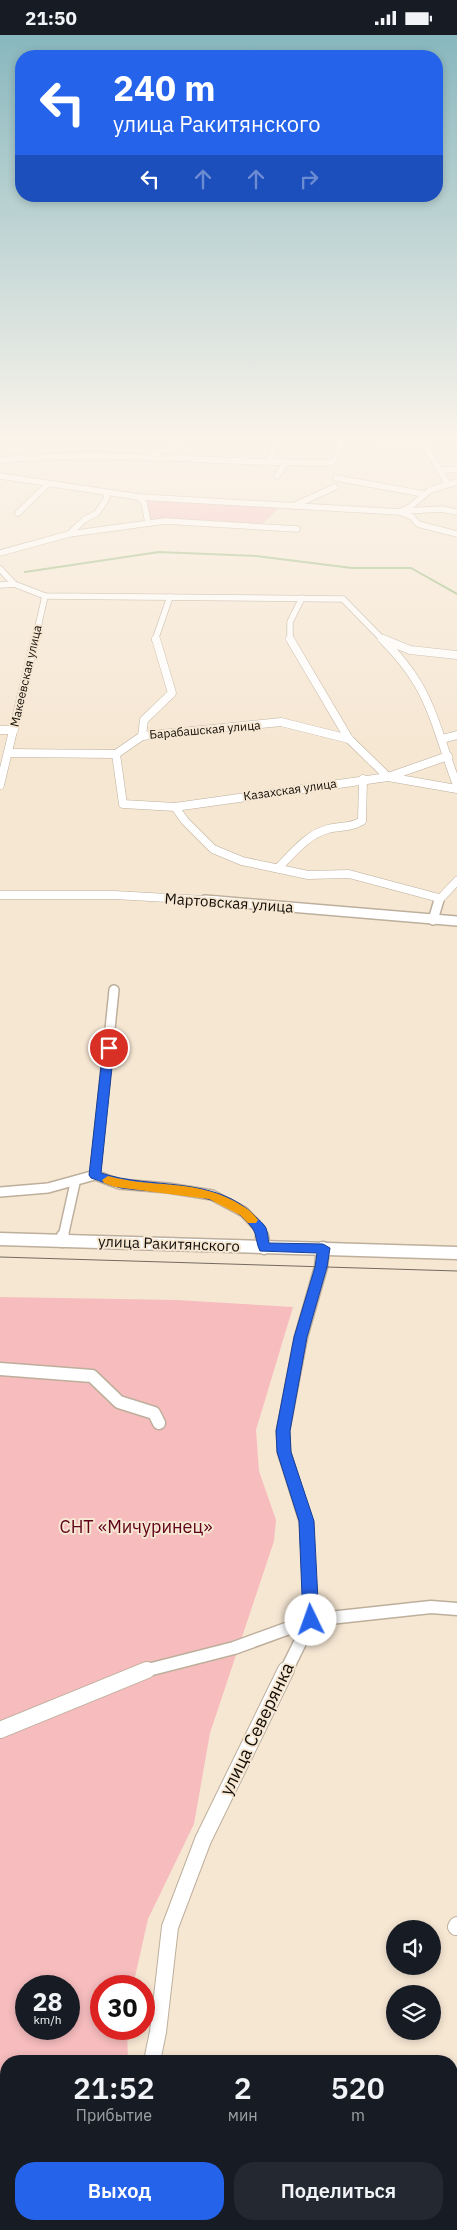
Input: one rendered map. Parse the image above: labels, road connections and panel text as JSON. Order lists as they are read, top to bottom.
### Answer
{
  "streets": {
    "main road": ["улица Ракитянского"],
    "street": [
      "Макеевская улица",
      "Барабашская улица",
      "Казахская улица",
      "Мартовская улица",
      "улица Северянка"
    ]
  },
  "crossings": [
    ["Барабашская улица", "Казахская улица"],
    ["улица Ракитянского", "улица Северянка"]
  ],
  "parks": ["СНТ «Мичуринец»"],
  "page": {
    "status": "21:50",
    "turn": ["240 m", "улица Ракитянского"],
    "speed": "28 km/h",
    "limit": "30",
    "eta": [
      "21:52",
      "Прибытие",
      "2",
      "мин",
      "520",
      "m"
    ],
    "buttons": ["Выход", "Поделиться"]
  }
}
